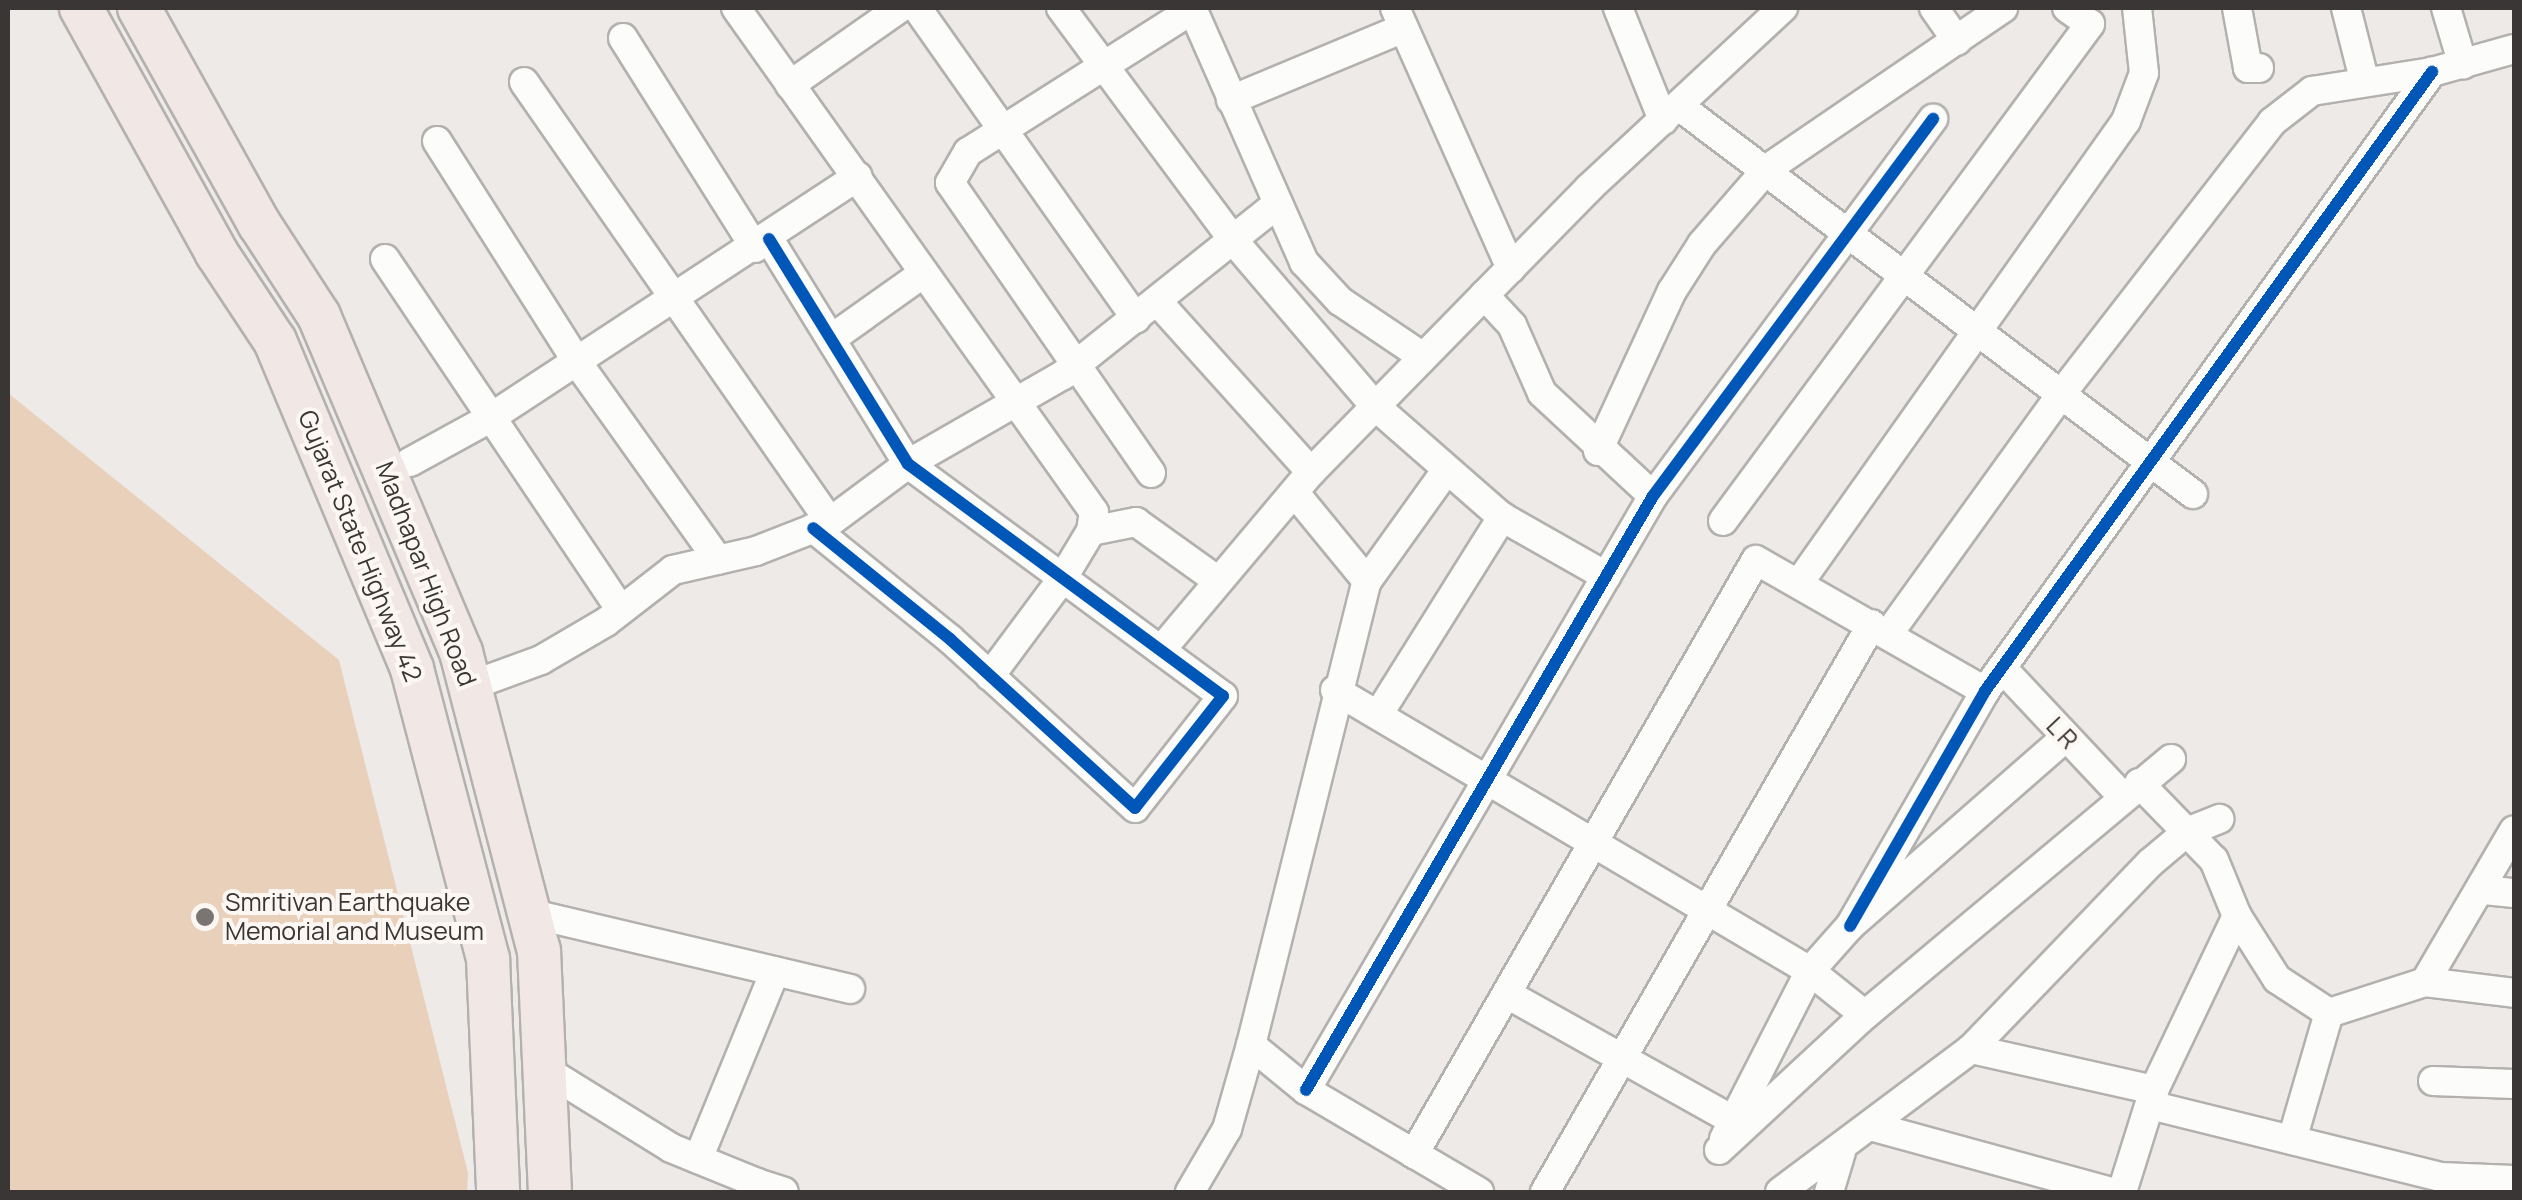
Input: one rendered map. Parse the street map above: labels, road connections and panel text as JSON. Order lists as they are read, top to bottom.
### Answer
{
  "streets": {
    "main road": ["Gujarat State Highway 42", "Madhapar High Road"],
    "street": ["L R"]
  },
  "places": ["Smritivan Earthquake Memorial and Museum"]
}
